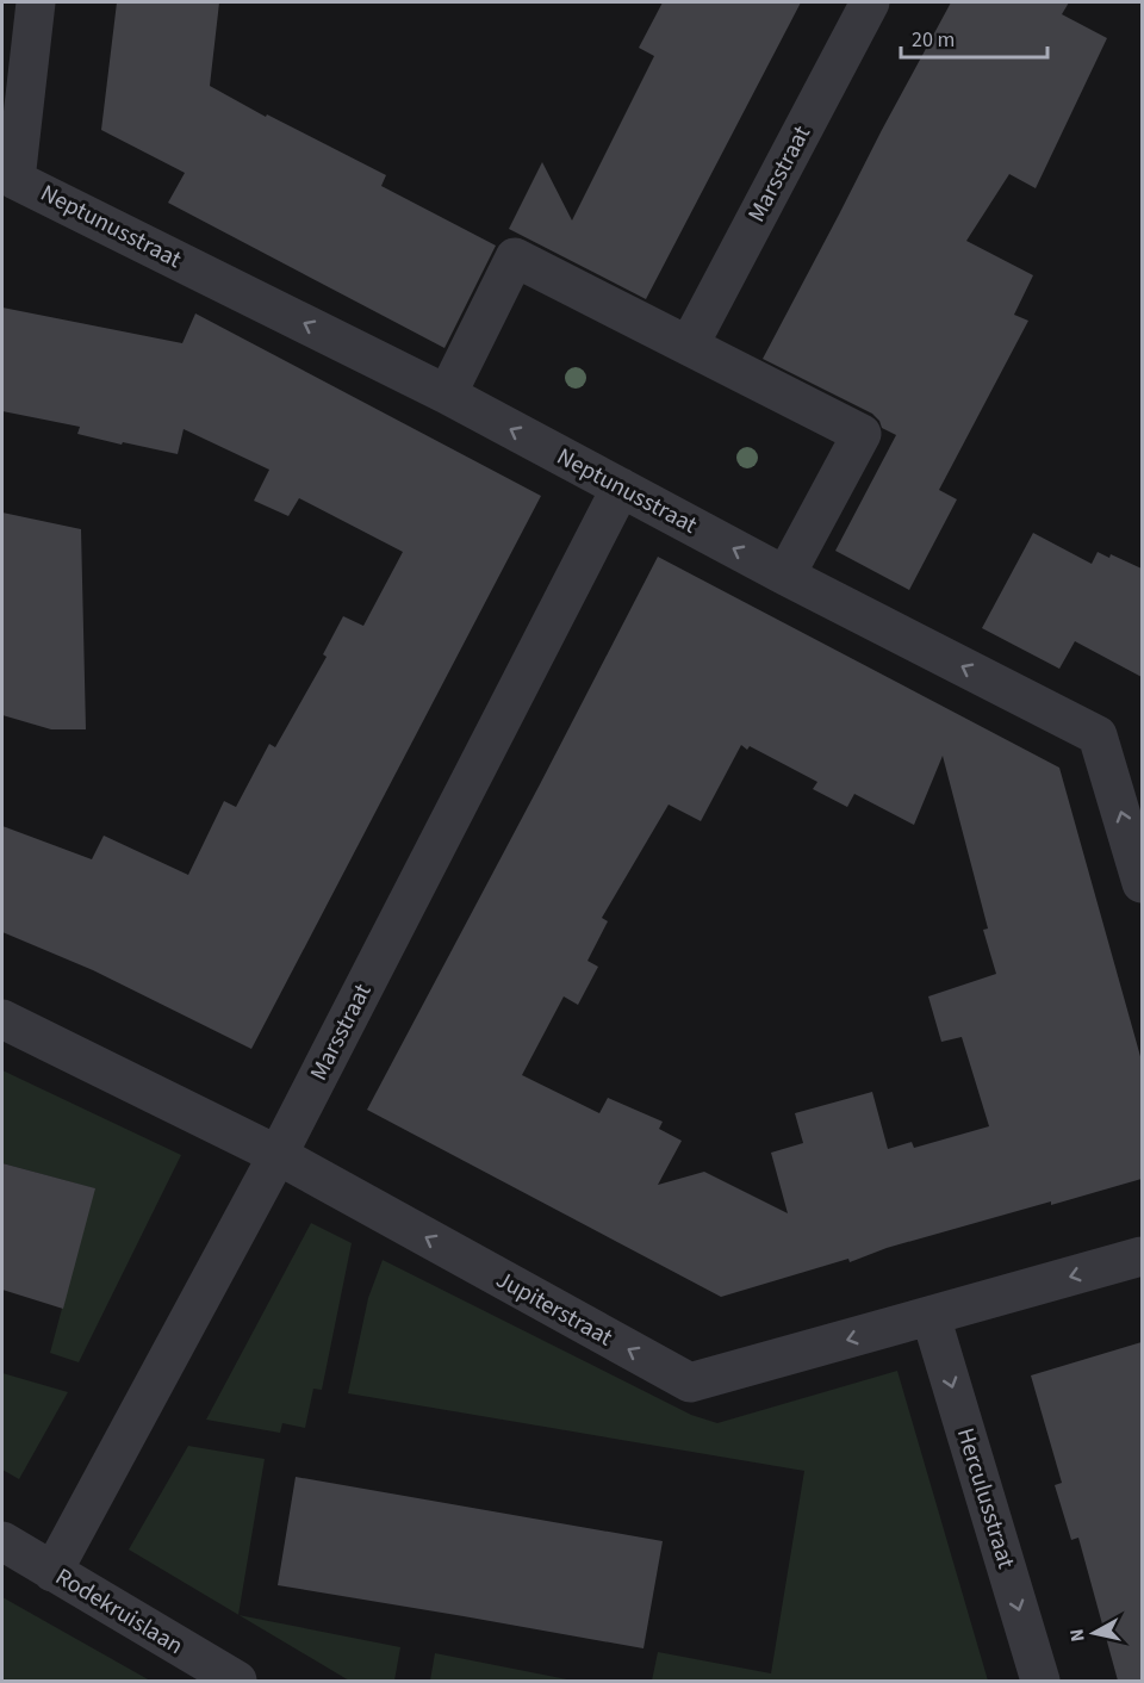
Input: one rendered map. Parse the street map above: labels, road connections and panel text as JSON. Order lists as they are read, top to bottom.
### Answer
{
  "streets": {
    "street": [
      "Marsstraat",
      "Neptunusstraat",
      "Jupiterstraat",
      "Herculusstraat",
      "Rodekruislaan"
    ]
  },
  "crossings": [
    ["Marsstraat", "Neptunusstraat"],
    ["Marsstraat", "Jupiterstraat"],
    ["Marsstraat", "Rodekruislaan"],
    ["Jupiterstraat", "Herculusstraat"]
  ],
  "one_way": ["Neptunusstraat", "Jupiterstraat", "Herculusstraat"],
  "scale_bar": "20 m",
  "north": "left"
}
